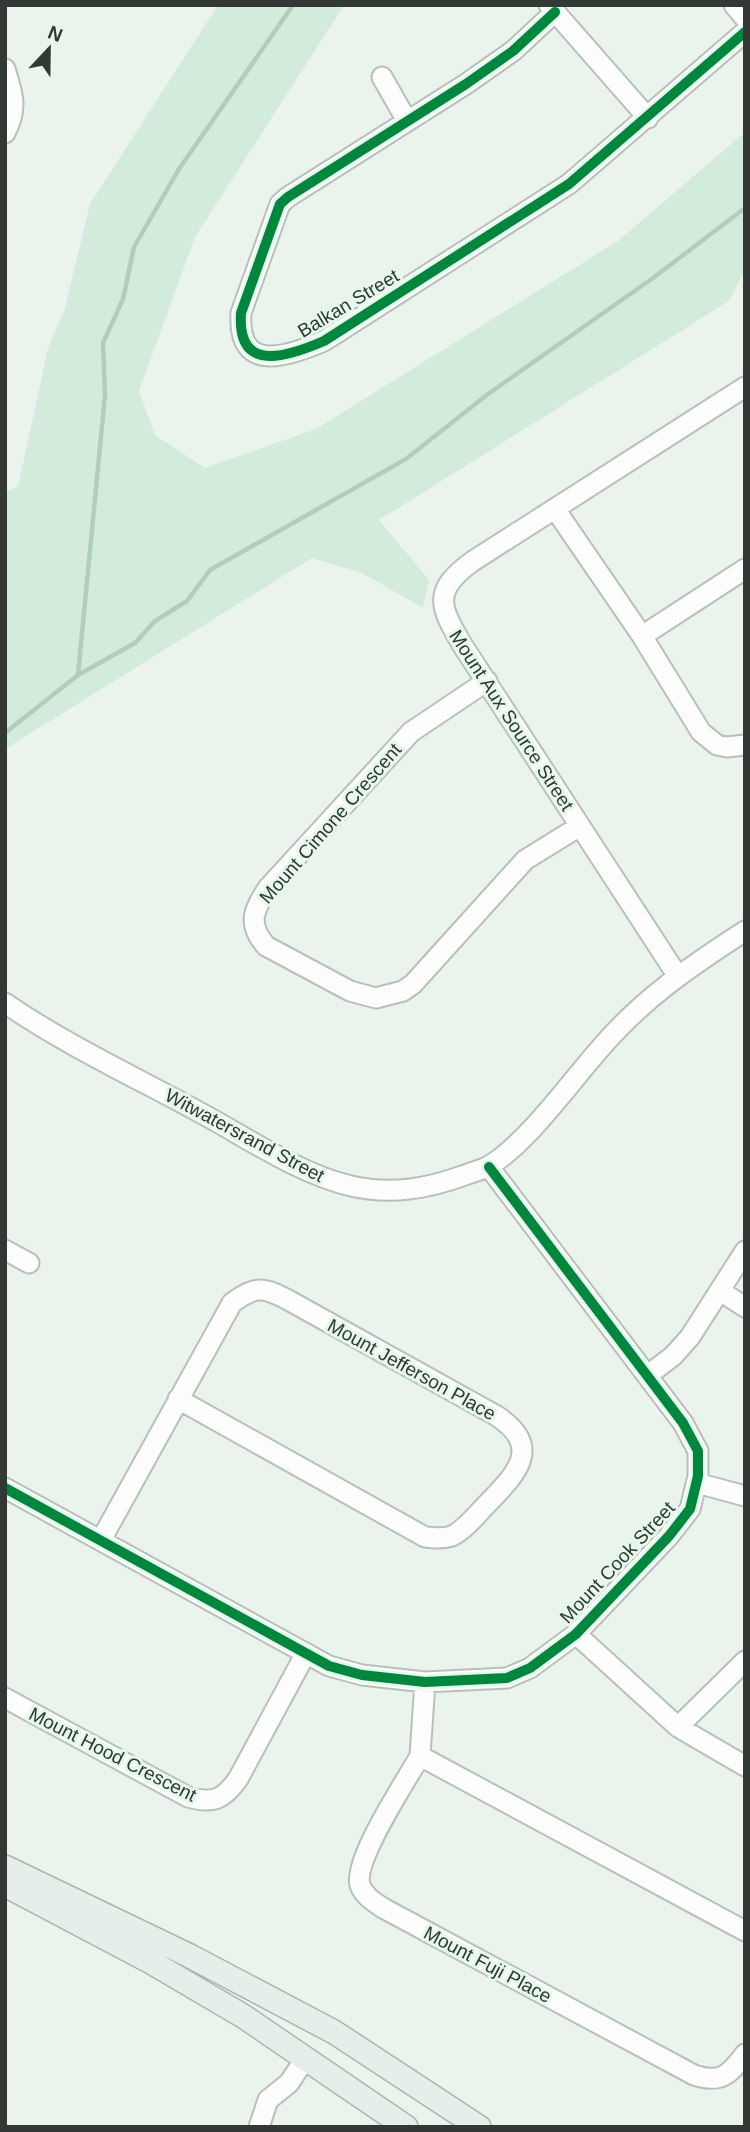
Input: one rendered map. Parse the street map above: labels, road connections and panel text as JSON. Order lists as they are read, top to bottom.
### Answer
{
  "streets": {
    "street": [
      "Balkan Street",
      "Mount Aux Source Street",
      "Mount Cimone Crescent",
      "Witwatersrand Street",
      "Mount Jefferson Place",
      "Mount Cook Street",
      "Mount Hood Crescent",
      "Mount Fuji Place"
    ]
  },
  "crossings": [
    ["Mount Aux Source Street", "Mount Cimone Crescent"],
    ["Mount Aux Source Street", "Witwatersrand Street"],
    ["Witwatersrand Street", "Mount Cook Street"],
    ["Mount Jefferson Place", "Mount Cook Street"],
    ["Mount Cook Street", "Mount Hood Crescent"],
    ["Mount Cook Street", "Mount Fuji Place"]
  ],
  "north": "top"
}
